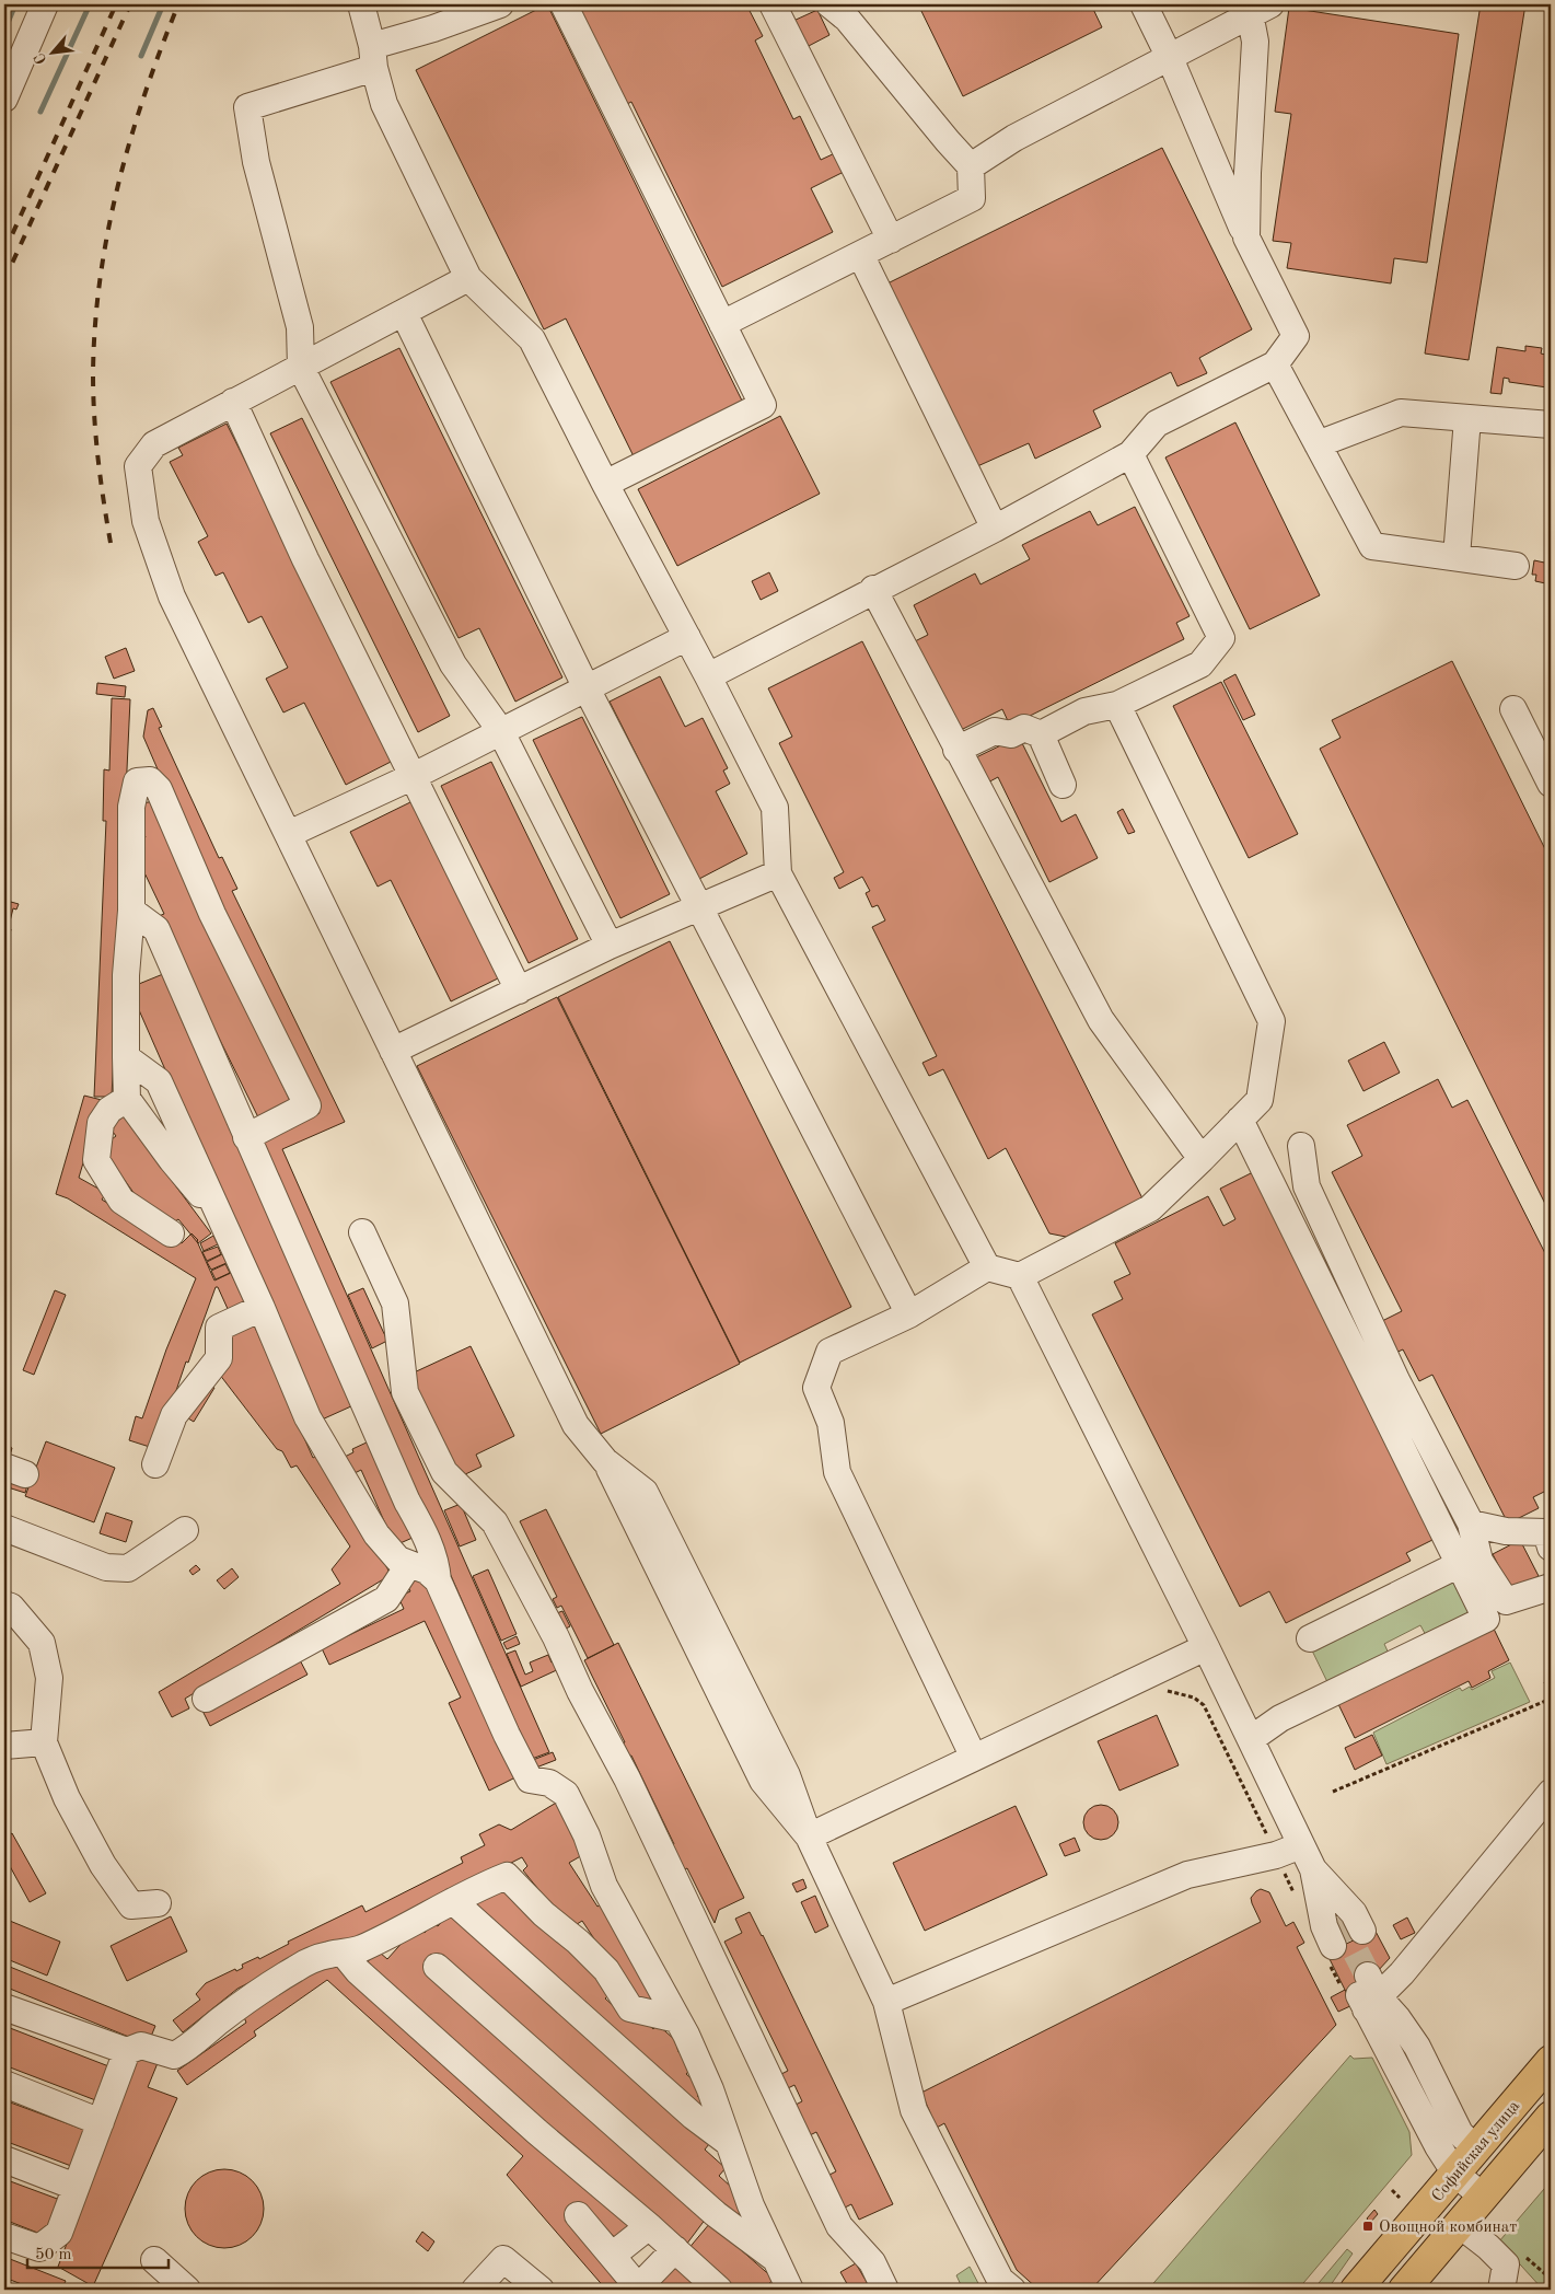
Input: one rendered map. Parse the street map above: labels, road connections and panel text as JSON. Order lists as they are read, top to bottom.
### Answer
{
  "streets": {
    "main road": ["Софийская улица"]
  },
  "places": {
    "transit": ["Овощной комбинат"]
  },
  "scale_bar": "50 m",
  "north": "bottom left"
}
